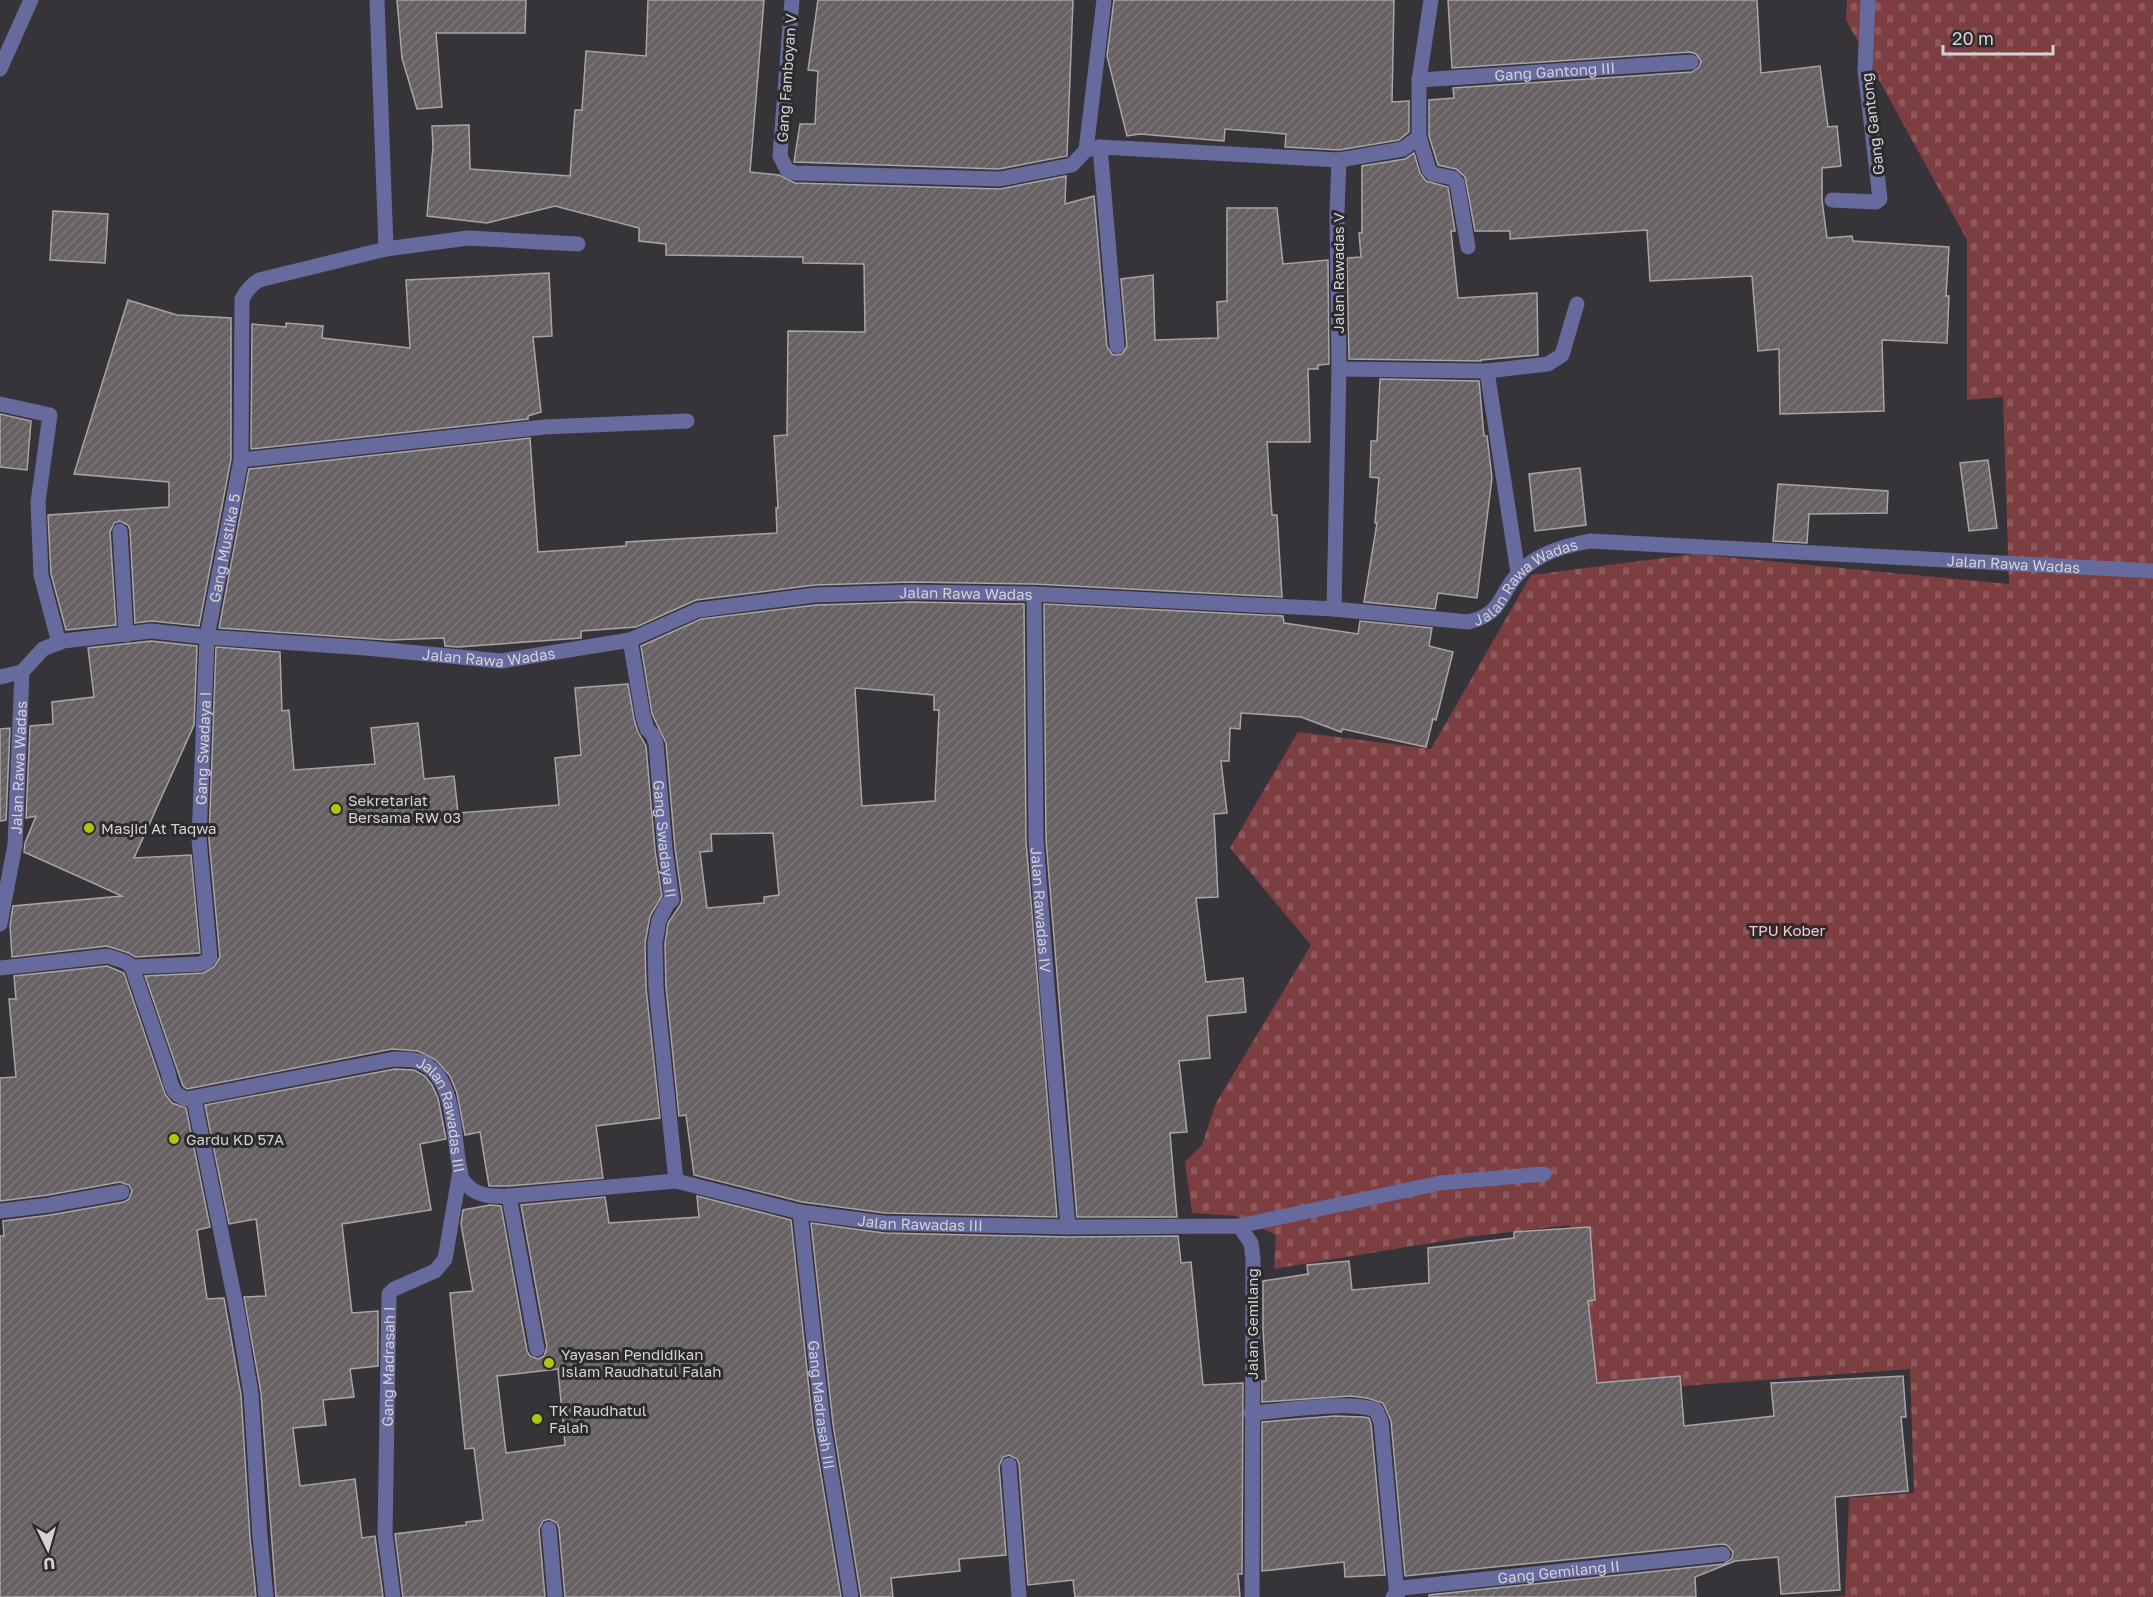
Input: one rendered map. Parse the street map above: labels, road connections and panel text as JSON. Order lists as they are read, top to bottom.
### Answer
{
  "streets": {
    "street": [
      "Gang Gantong III",
      "Gang Famboyan V",
      "Gang Gantong",
      "Jalan Rawadas V",
      "Gang Mustika 5",
      "Jalan Rawa Wadas",
      "Gang Swadaya I",
      "Gang Swadaya II",
      "Jalan Rawadas IV",
      "Jalan Rawadas III",
      "Jalan Gemilang",
      "Gang Madrasah I",
      "Gang Madrasah III",
      "Gang Gemilang II"
    ]
  },
  "crossings": [
    ["Jalan Rawadas V", "Jalan Rawa Wadas"],
    ["Gang Mustika 5", "Jalan Rawa Wadas"],
    ["Gang Mustika 5", "Gang Swadaya I"],
    ["Jalan Rawa Wadas", "Gang Swadaya I"],
    ["Jalan Rawa Wadas", "Gang Swadaya II"],
    ["Jalan Rawa Wadas", "Jalan Rawadas IV"],
    ["Gang Swadaya II", "Jalan Rawadas III"],
    ["Jalan Rawadas IV", "Jalan Rawadas III"],
    ["Jalan Rawadas III", "Gang Madrasah I"],
    ["Jalan Rawadas III", "Gang Madrasah III"],
    ["Jalan Gemilang", "Gang Gemilang II"]
  ],
  "parks": ["TPU Kober"],
  "places": [
    "Sekretariat Bersama RW 03",
    "Masjid At Taqwa",
    "Gardu KD 57A",
    "Yayasan Pendidikan Islam Raudhatul Falah",
    "TK Raudhatul Falah"
  ],
  "scale_bar": "20 m",
  "north": "bottom"
}
